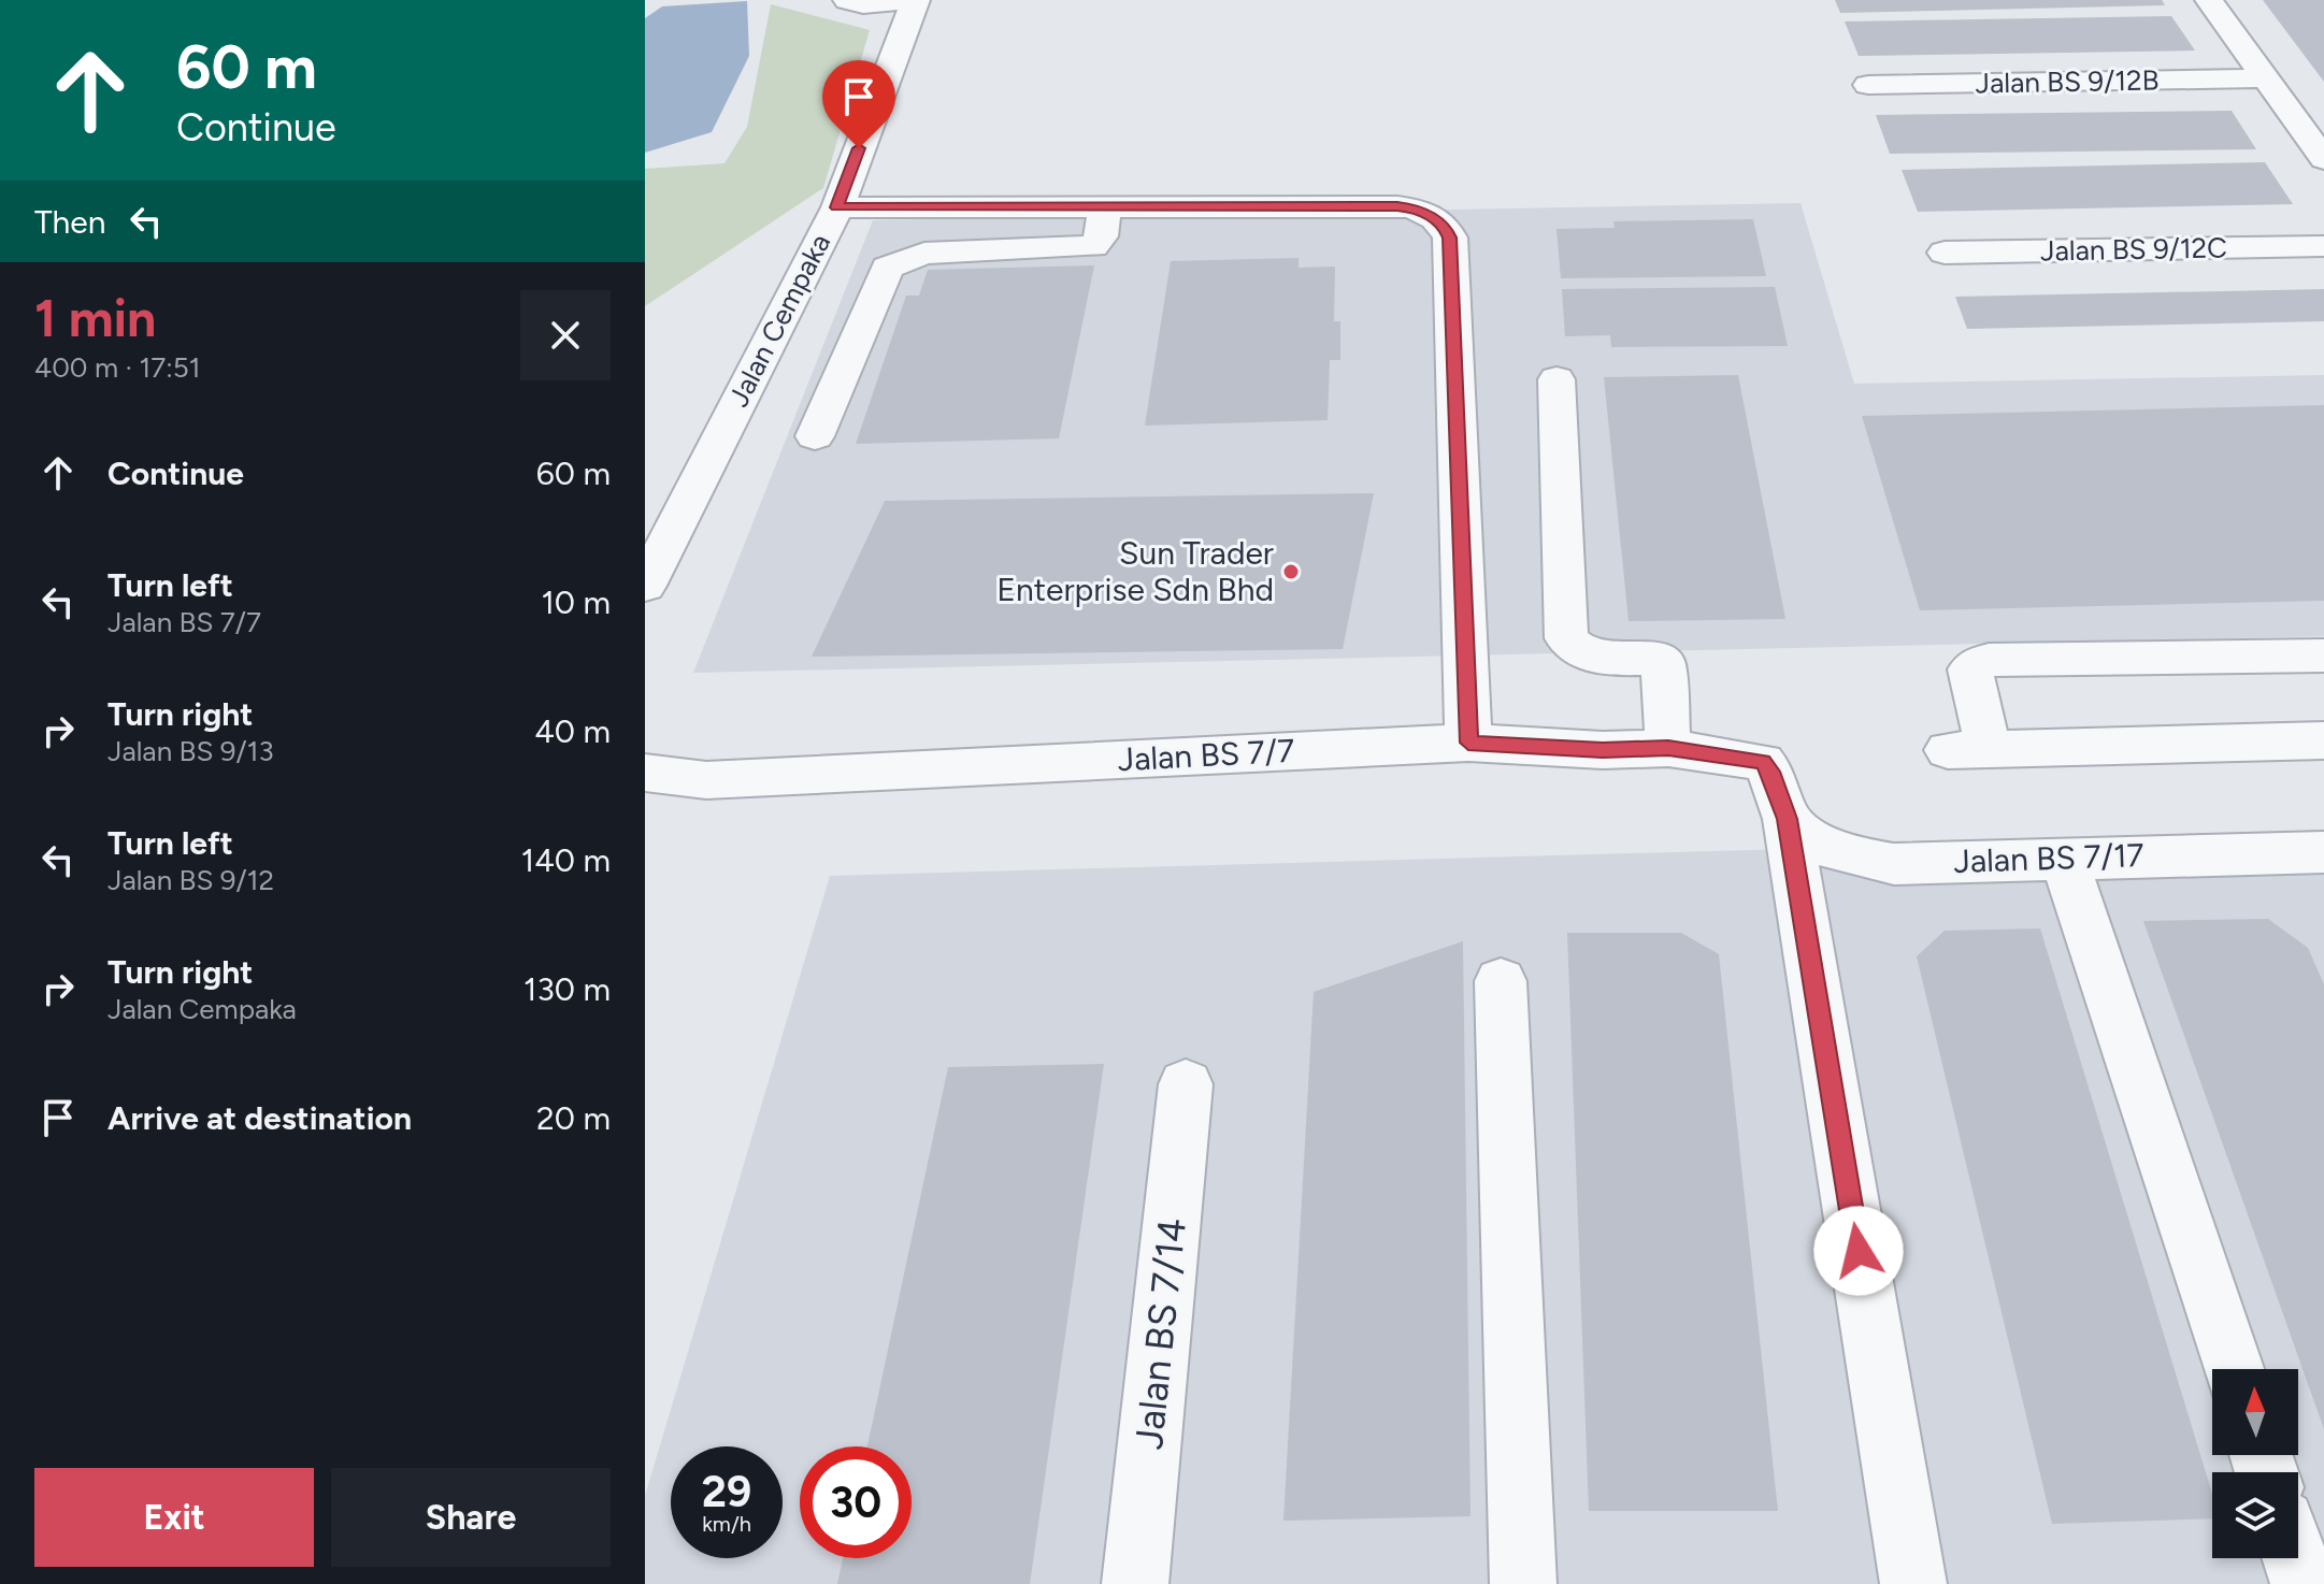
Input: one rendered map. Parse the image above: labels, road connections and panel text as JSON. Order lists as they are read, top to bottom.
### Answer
{
  "streets": {
    "street": [
      "Jalan BS 9/12B",
      "Jalan BS 9/12C",
      "Jalan Cempaka",
      "Jalan BS 7/7",
      "Jalan BS 7/17",
      "Jalan BS 7/14"
    ]
  },
  "crossings": [
    ["Jalan BS 7/7", "Jalan BS 7/17"]
  ],
  "places": ["Sun Trader Enterprise Sdn Bhd"],
  "north": "top",
  "page": {
    "turn": ["60 m", "Continue"],
    "then": "Then",
    "heading": ["1 min", "400 m · 17:51"],
    "list": [
      {
        "name": "Continue",
        "value": "60 m"
      },
      {
        "name": "Turn left",
        "note": "Jalan BS 7/7",
        "value": "10 m"
      },
      {
        "name": "Turn right",
        "note": "Jalan BS 9/13",
        "value": "40 m"
      },
      {
        "name": "Turn left",
        "note": "Jalan BS 9/12",
        "value": "140 m"
      },
      {
        "name": "Turn right",
        "note": "Jalan Cempaka",
        "value": "130 m"
      },
      {
        "name": "Arrive at destination",
        "value": "20 m"
      }
    ],
    "speed": "29 km/h",
    "limit": "30",
    "buttons": ["Exit", "Share"]
  }
}
